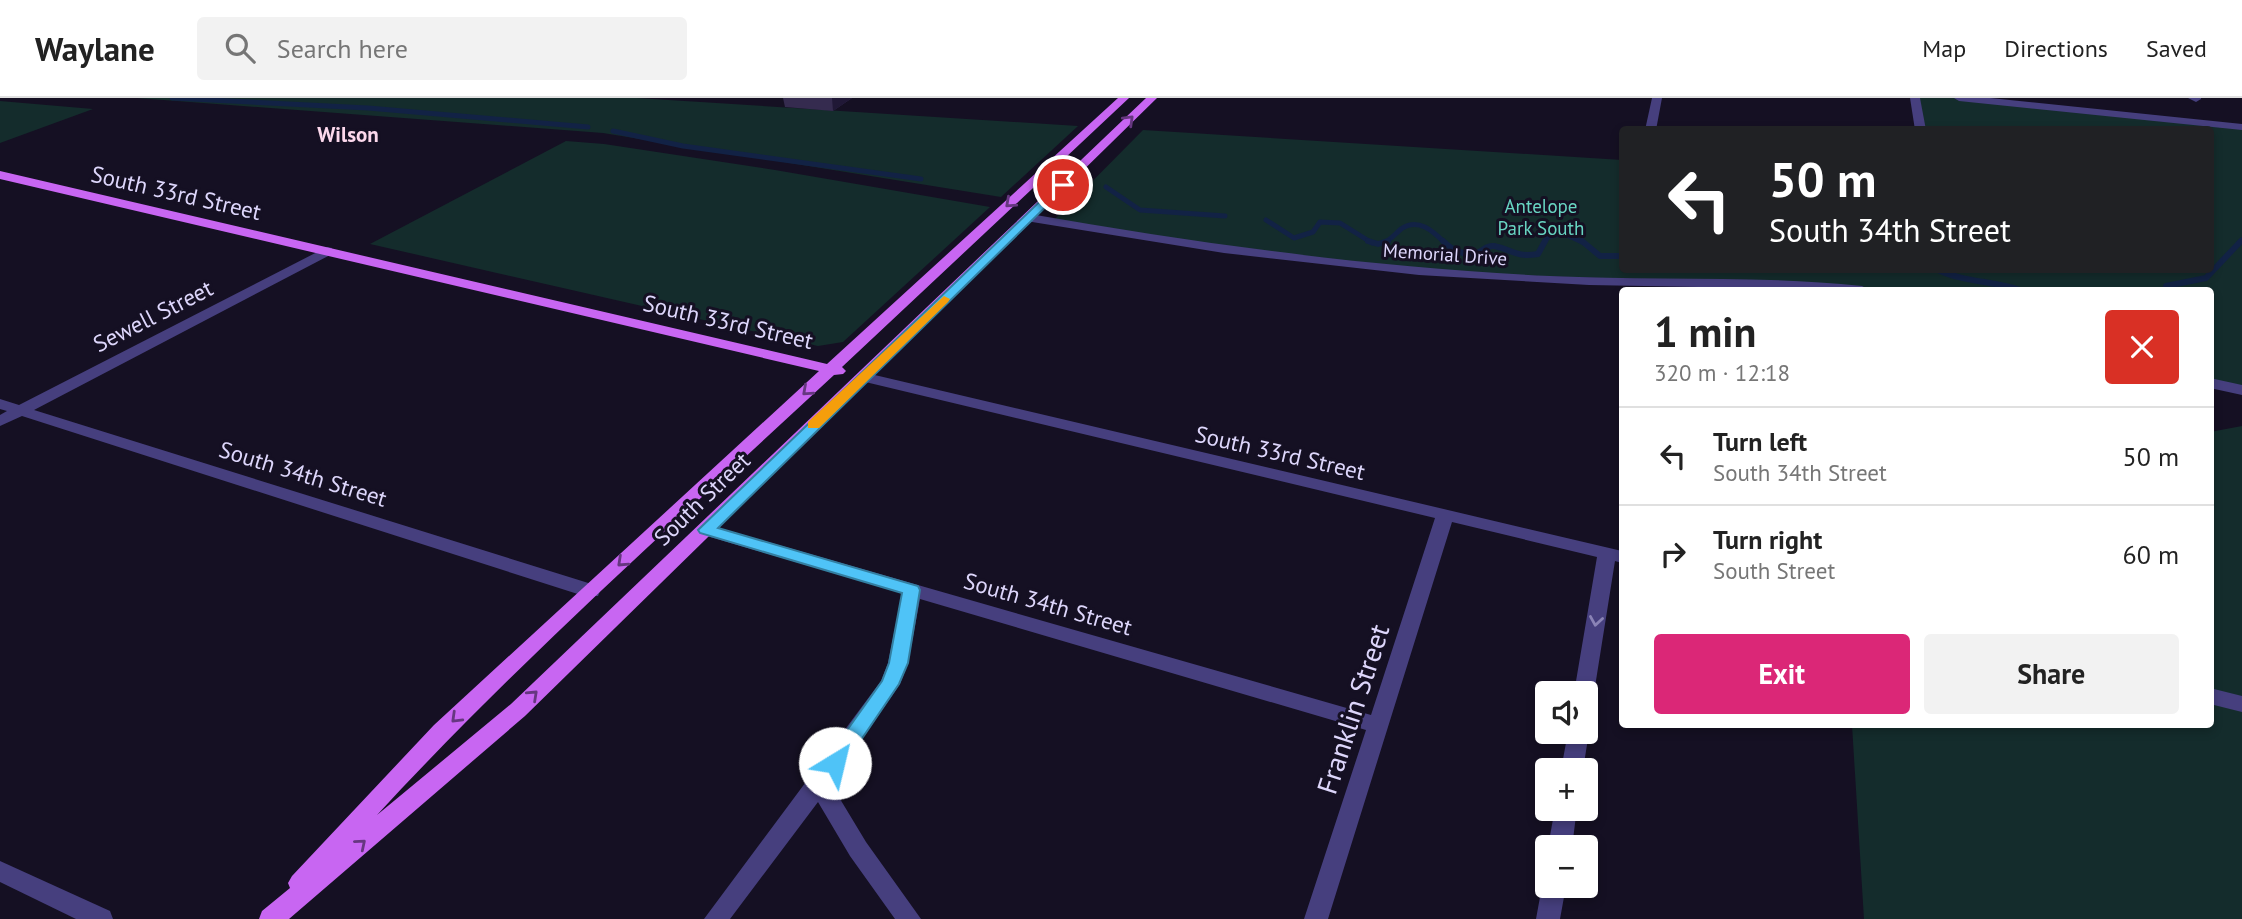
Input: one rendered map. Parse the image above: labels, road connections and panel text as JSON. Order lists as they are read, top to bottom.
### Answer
{
  "streets": {
    "main road": ["South 33rd Street", "South Street"],
    "street": [
      "Memorial Drive",
      "Sewell Street",
      "South 34th Street",
      "Franklin Street"
    ]
  },
  "crossings": [
    ["South 33rd Street", "Sewell Street"],
    ["South 33rd Street", "South Street"],
    ["South 33rd Street", "Franklin Street"],
    ["Memorial Drive", "South Street"],
    ["Sewell Street", "South 34th Street"],
    ["South 34th Street", "South Street"],
    ["South 34th Street", "Franklin Street"]
  ],
  "districts": ["Wilson"],
  "parks": ["Antelope Park South"],
  "page": {
    "header": "Waylane",
    "search": "Search here",
    "nav": ["Map", "Directions", "Saved"],
    "turn": ["50 m", "South 34th Street"],
    "heading": ["1 min", "320 m · 12:18"],
    "list": [
      {
        "name": "Turn left",
        "note": "South 34th Street",
        "value": "50 m"
      },
      {
        "name": "Turn right",
        "note": "South Street",
        "value": "60 m"
      }
    ],
    "buttons": ["Exit", "Share"],
    "map_buttons": ["+", "−"]
  }
}
